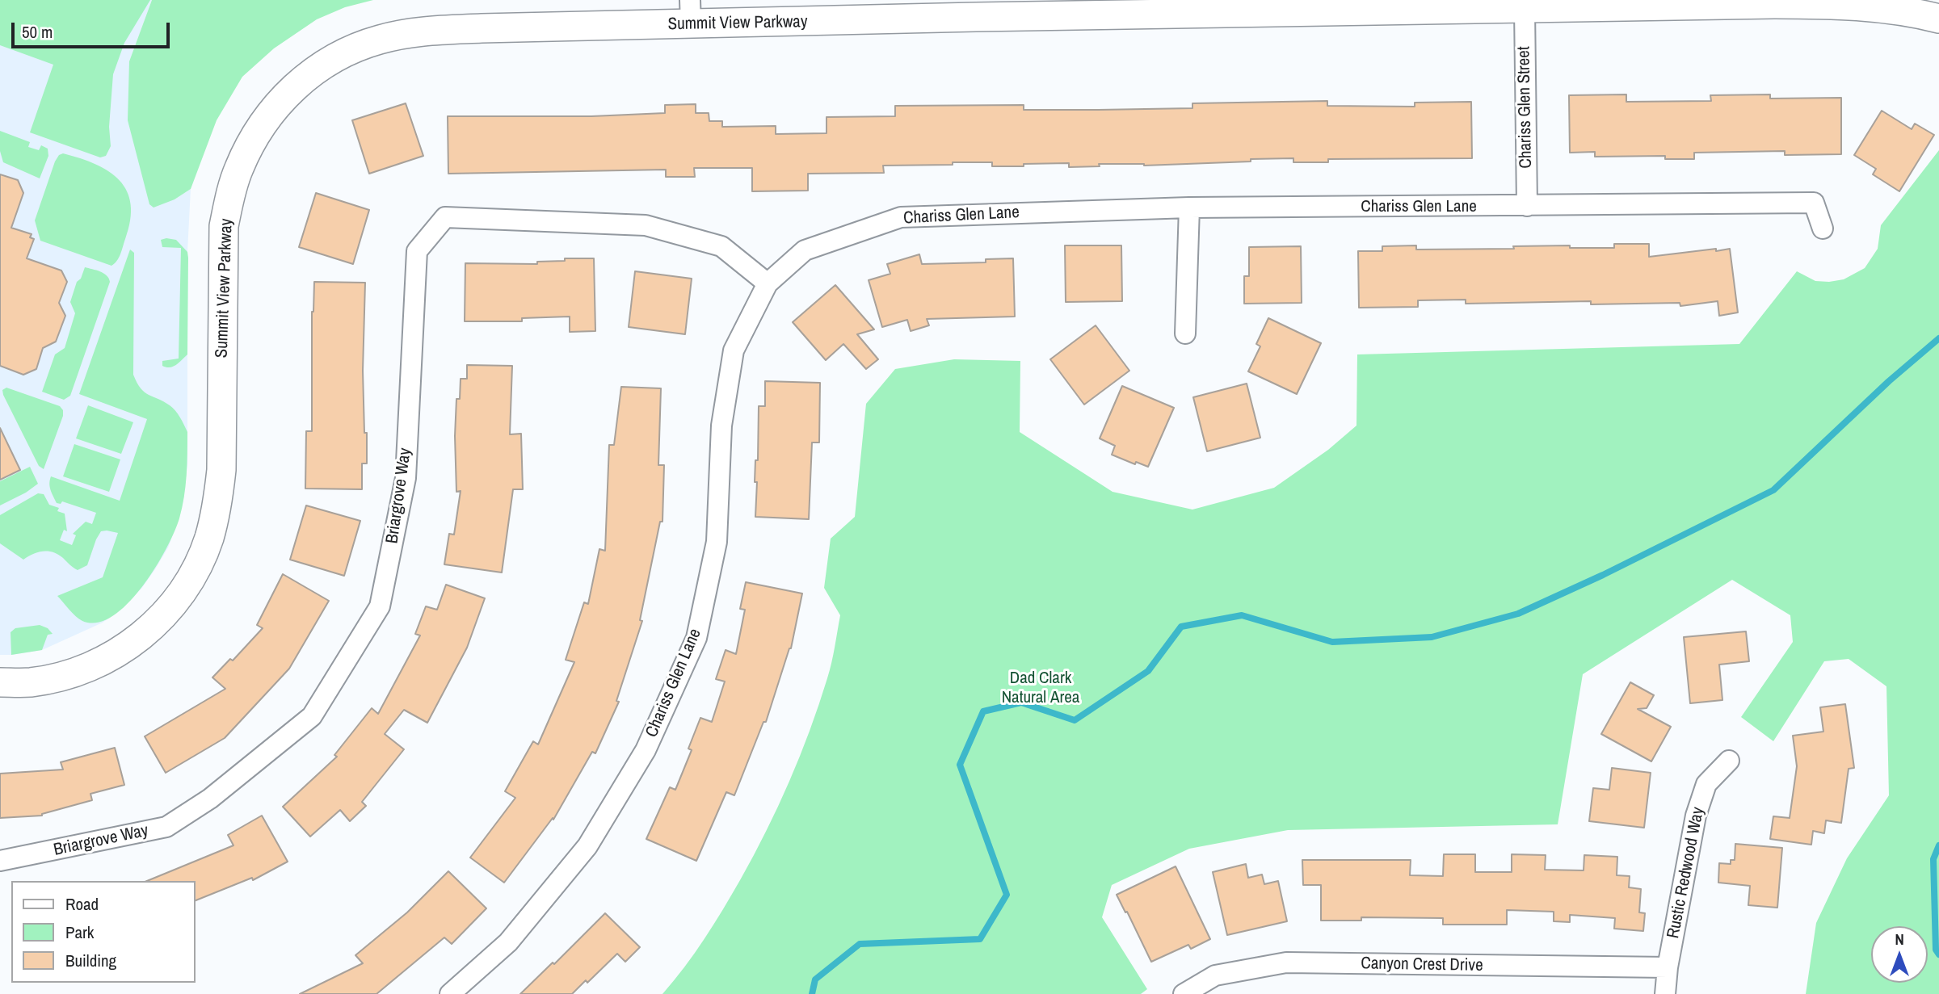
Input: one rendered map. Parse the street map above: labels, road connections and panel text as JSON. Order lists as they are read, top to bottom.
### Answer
{
  "streets": {
    "street": [
      "Summit View Parkway",
      "Chariss Glen Street",
      "Chariss Glen Lane",
      "Briargrove Way",
      "Rustic Redwood Way",
      "Canyon Crest Drive"
    ]
  },
  "crossings": [
    ["Summit View Parkway", "Chariss Glen Street"],
    ["Chariss Glen Street", "Chariss Glen Lane"],
    ["Chariss Glen Lane", "Briargrove Way"],
    ["Rustic Redwood Way", "Canyon Crest Drive"]
  ],
  "parks": ["Dad Clark Natural Area"],
  "legend": ["Road", "Park", "Building"],
  "scale_bar": "50 m",
  "north": "top"
}
